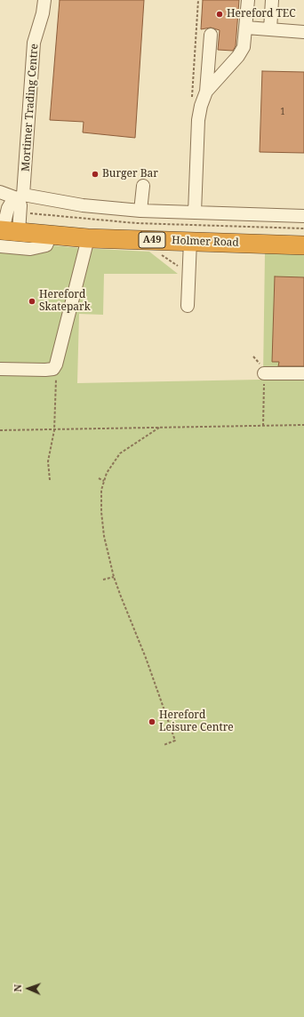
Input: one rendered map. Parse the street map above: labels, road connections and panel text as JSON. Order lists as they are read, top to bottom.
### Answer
{
  "streets": {
    "highway": ["A49", "Holmer Road"],
    "street": ["Mortimer Trading Centre"]
  },
  "places": [
    "Hereford TEC",
    "Burger Bar",
    "Hereford Skatepark",
    "Hereford Leisure Centre"
  ],
  "house_numbers": ["1"],
  "north": "left"
}
